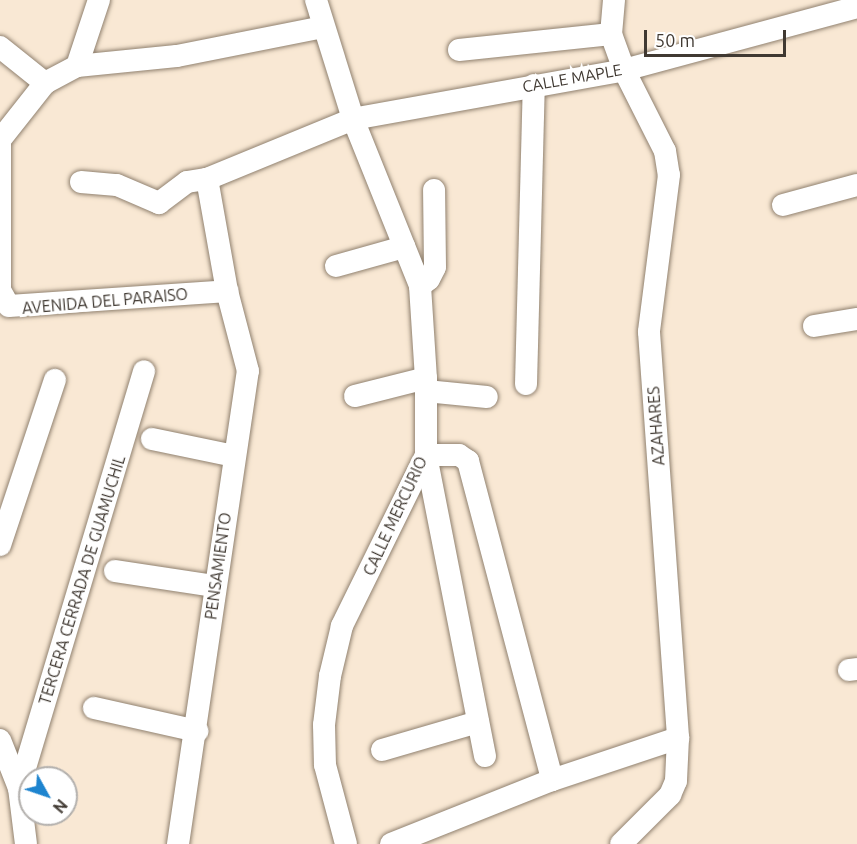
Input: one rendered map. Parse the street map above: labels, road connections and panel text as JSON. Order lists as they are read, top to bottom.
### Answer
{
  "streets": {
    "street": [
      "CALLE MAPLE",
      "AVENIDA DEL PARAISO",
      "AZAHARES",
      "CALLE MERCURIO",
      "PENSAMIENTO",
      "TERCERA CERRADA DE GUAMUCHIL"
    ]
  },
  "crossings": [
    ["CALLE MAPLE", "AZAHARES"],
    ["CALLE MAPLE", "CALLE MERCURIO"],
    ["CALLE MAPLE", "PENSAMIENTO"],
    ["AVENIDA DEL PARAISO", "PENSAMIENTO"]
  ],
  "scale_bar": "50 m",
  "north": "bottom right"
}
